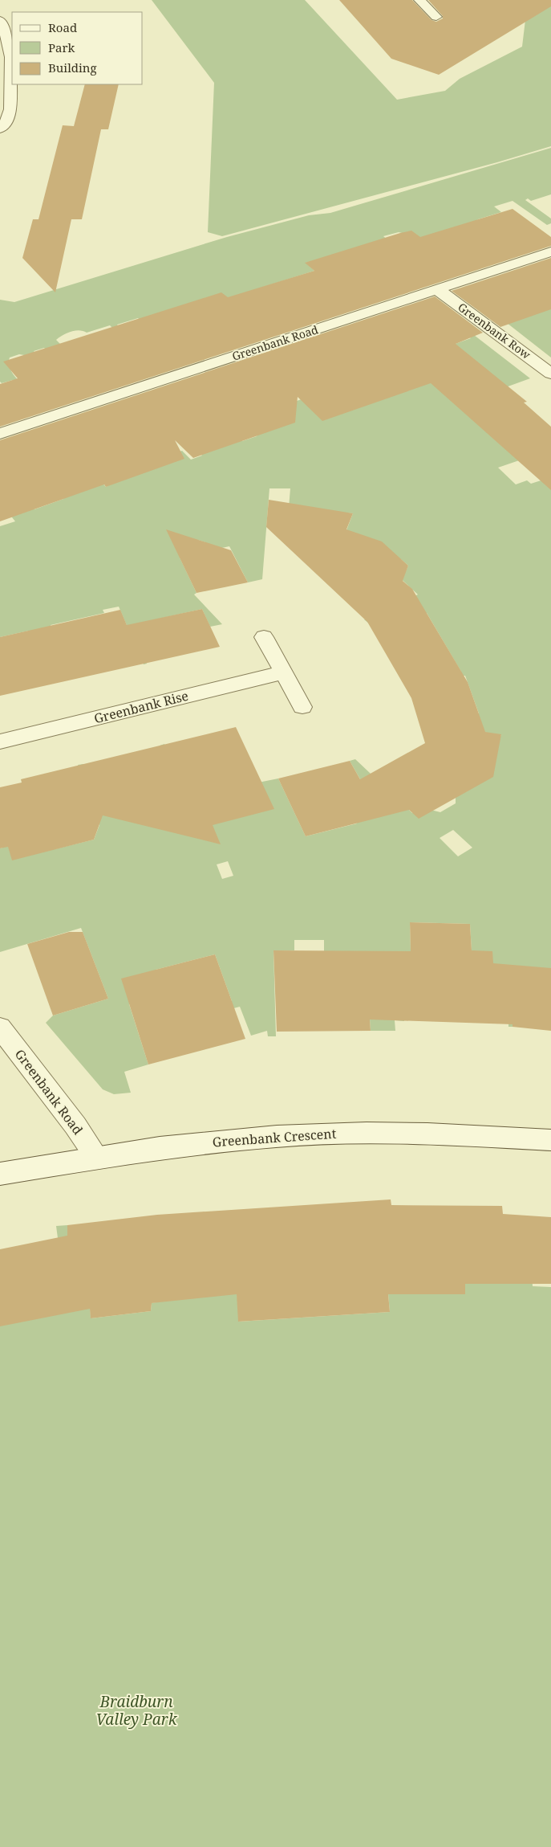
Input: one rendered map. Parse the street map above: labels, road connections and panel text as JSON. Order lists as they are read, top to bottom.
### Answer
{
  "streets": {
    "street": [
      "Greenbank Row",
      "Greenbank Road",
      "Greenbank Rise",
      "Greenbank Crescent"
    ]
  },
  "crossings": [
    ["Greenbank Row", "Greenbank Road"],
    ["Greenbank Road", "Greenbank Crescent"]
  ],
  "parks": ["Braidburn Valley Park"],
  "legend": ["Road", "Park", "Building"]
}
